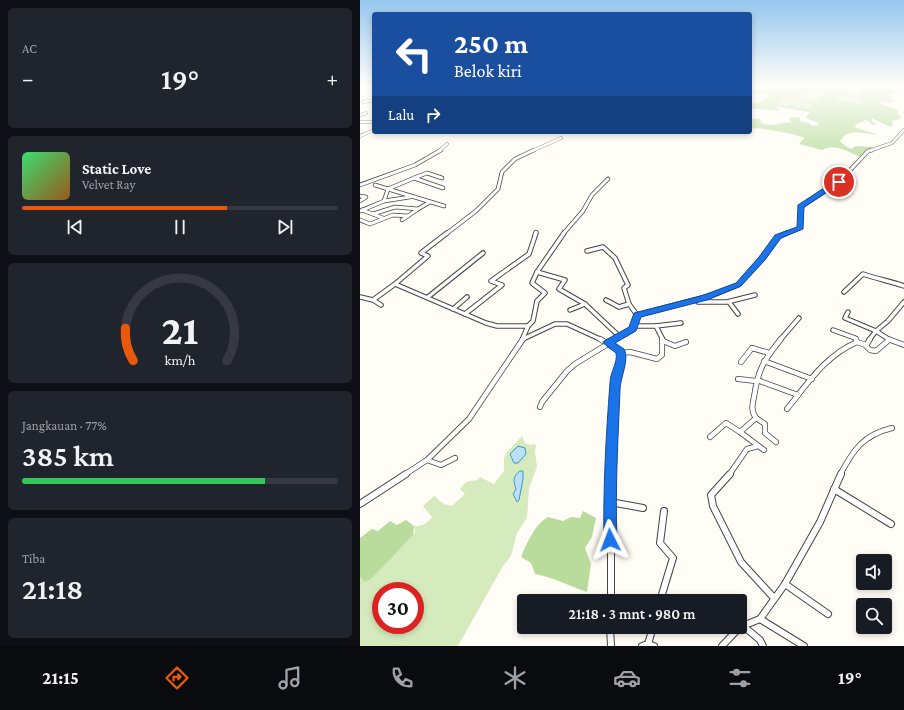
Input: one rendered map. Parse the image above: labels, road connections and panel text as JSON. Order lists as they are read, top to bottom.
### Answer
{
  "page": {
    "tile": [
      "AC",
      ["Jangkauan · 77%", "385 km"],
      ["Tiba", "21:18"]
    ],
    "turn": ["250 m", "Belok kiri"],
    "heat": ["−", "19°", "+"],
    "then": "Lalu",
    "song": ["Static Love", "Velvet Ray"],
    "limit": "30",
    "trip": "21:18 · 3 mnt · 980 m",
    "tabs": ["21:15", "19°"],
    "gauge": ["21", "km/h"]
  }
}
